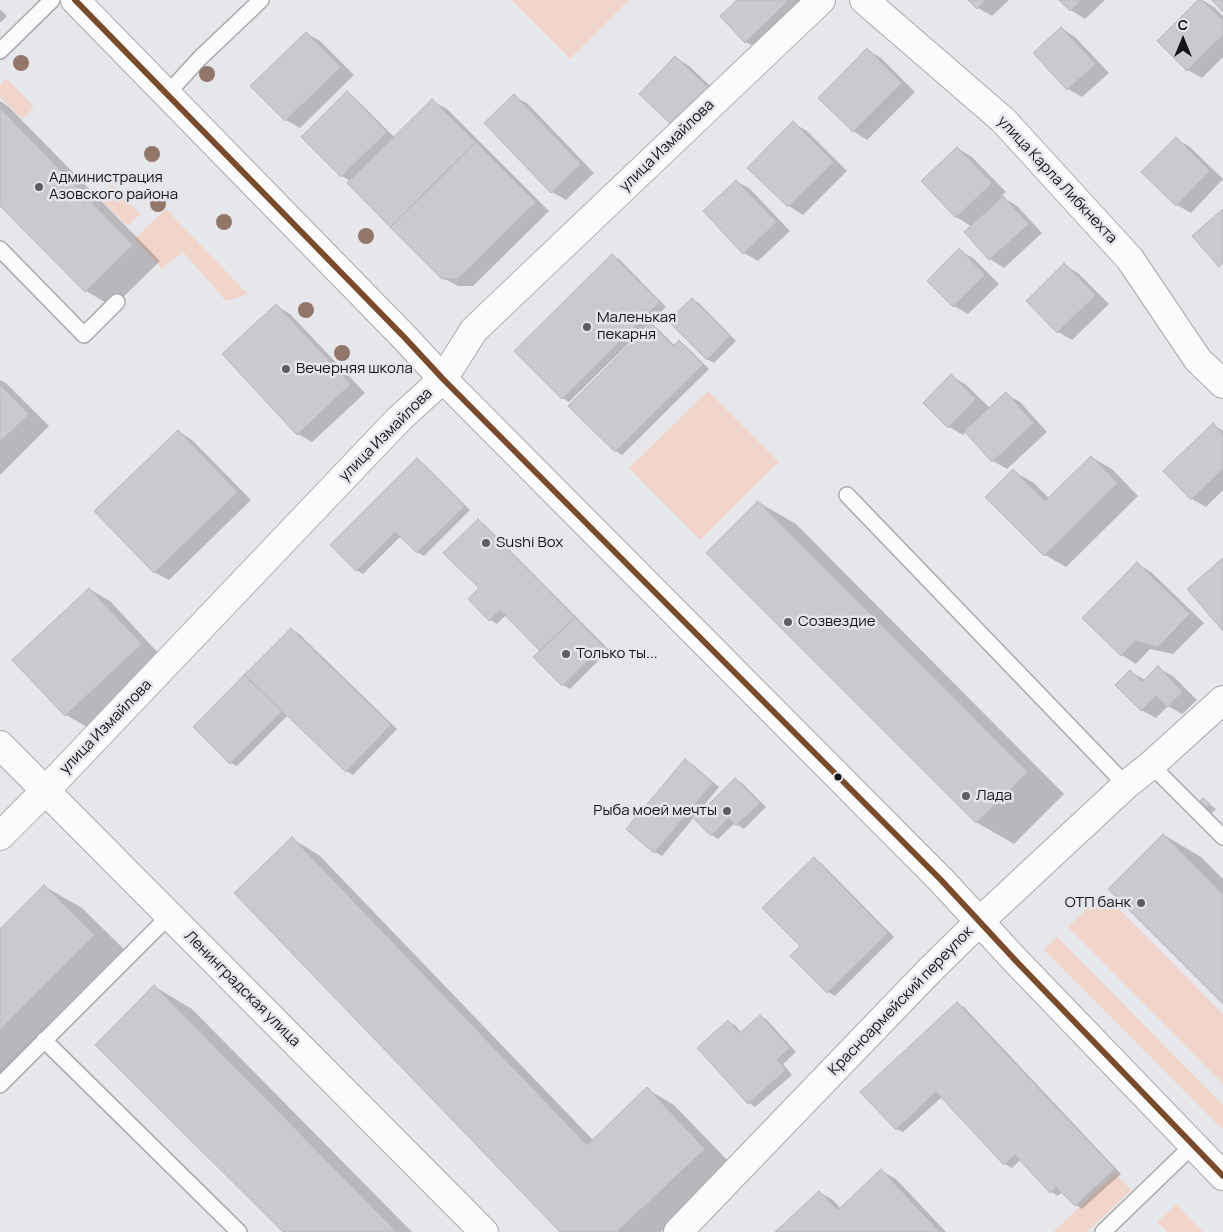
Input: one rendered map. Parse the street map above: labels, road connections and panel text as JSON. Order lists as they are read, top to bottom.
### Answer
{
  "streets": {
    "street": [
      "улица Измайлова",
      "улица Карла Либкнехта",
      "Ленинградская улица",
      "Красноармейский переулок"
    ]
  },
  "crossings": [
    ["улица Измайлова", "Ленинградская улица"]
  ],
  "places": [
    "Администрация Азовского района",
    "Маленькая пекарня",
    "Вечерняя школа",
    "Sushi Box",
    "Созвездие",
    "Только ты...",
    "Лада",
    "Рыба моей мечты",
    "ОТП банк"
  ],
  "north": "top"
}
